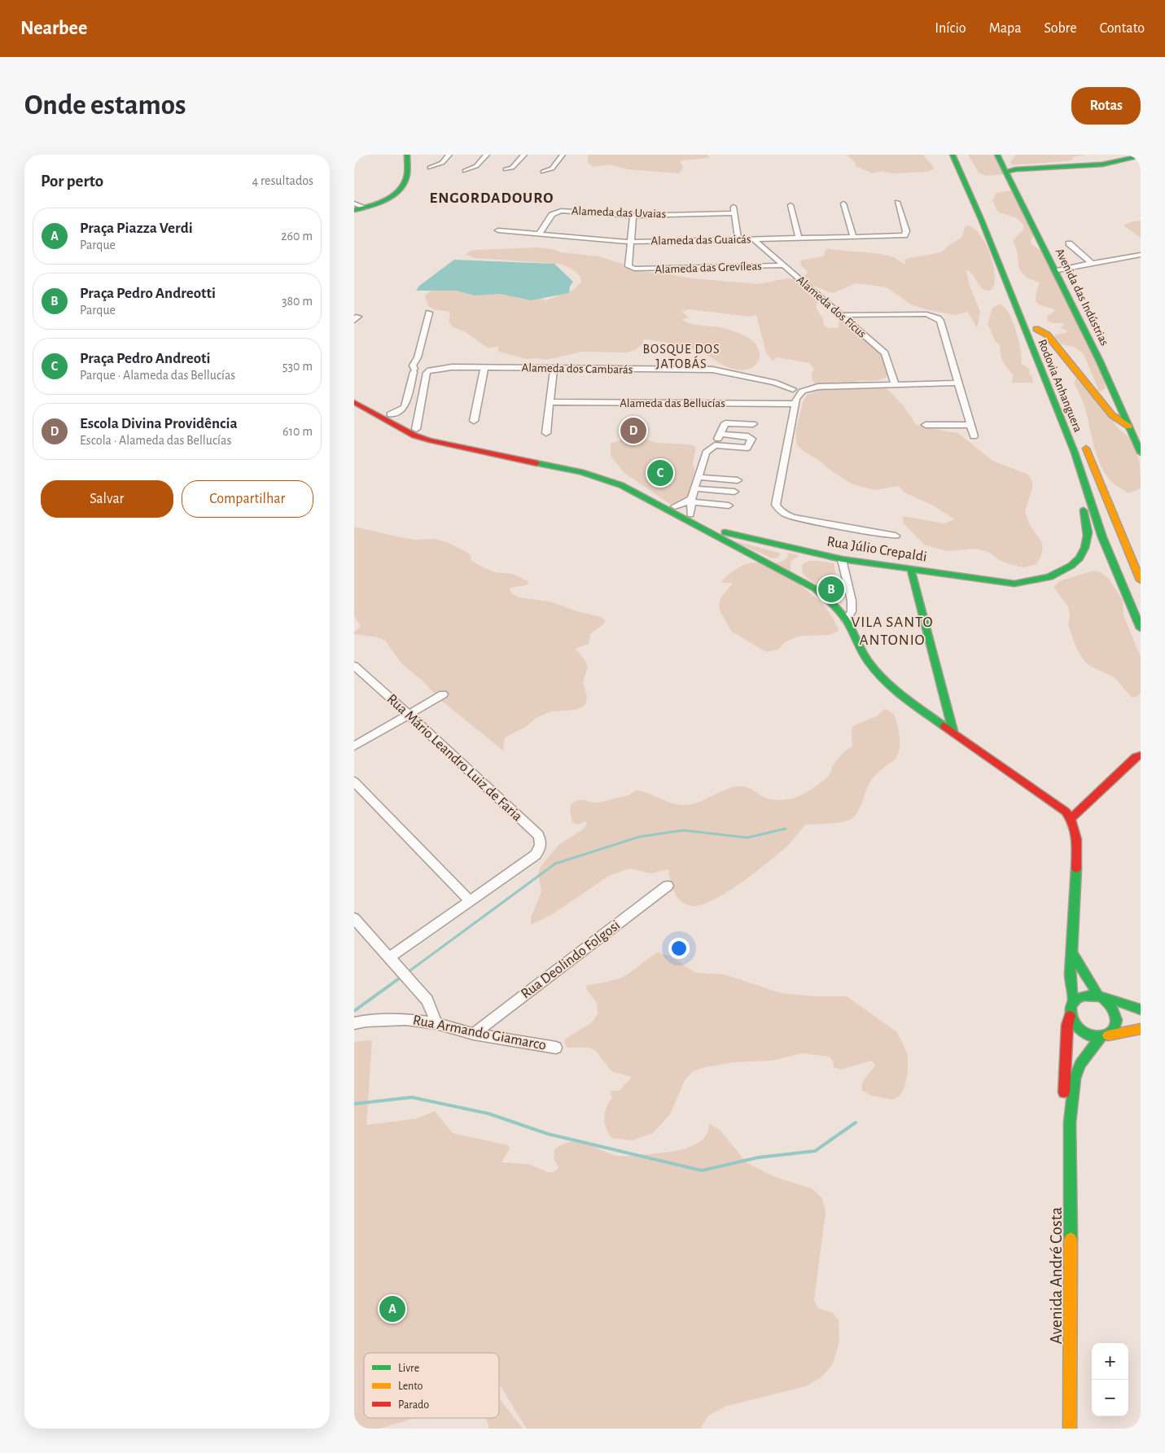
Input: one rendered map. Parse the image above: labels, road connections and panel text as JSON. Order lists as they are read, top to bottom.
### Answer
{
  "streets": {
    "main road": [
      "Avenida das Indústrias",
      "Rodovia Anhanguera",
      "Rua Júlio Crepaldi",
      "Avenida André Costa"
    ],
    "street": [
      "Alameda das Uvaias",
      "Alameda das Guaicás",
      "Alameda das Grevíleas",
      "Alameda dos Fícus",
      "Alameda dos Cambarás",
      "Alameda das Bellucías",
      "Rua Mário Leandro Luiz de Faria",
      "Rua Deolindo Folgosi",
      "Rua Armando Giamarco"
    ]
  },
  "crossings": [
    ["Alameda das Uvaias", "Alameda das Guaicás"],
    ["Alameda das Guaicás", "Alameda das Grevíleas"],
    ["Alameda das Guaicás", "Alameda dos Fícus"],
    ["Alameda das Grevíleas", "Alameda dos Fícus"],
    ["Avenida das Indústrias", "Rodovia Anhanguera"],
    ["Rodovia Anhanguera", "Rua Júlio Crepaldi"],
    ["Rua Deolindo Folgosi", "Rua Armando Giamarco"]
  ],
  "districts": ["ENGORDADOURO", "BOSQUE DOS JATOBÁS", "VILA SANTO ANTONIO"],
  "legend": ["Livre", "Lento", "Parado"],
  "page": {
    "header": "Nearbee",
    "nav": [
      "Início",
      "Mapa",
      "Sobre",
      "Contato"
    ],
    "buttons": [
      "Rotas",
      ["Salvar", "Compartilhar"]
    ],
    "title": "Onde estamos",
    "heading": ["Por perto", "4 resultados"],
    "list": [
      {
        "mark": "A",
        "name": "Praça Piazza Verdi",
        "note": "Parque",
        "value": "260 m"
      },
      {
        "mark": "B",
        "name": "Praça Pedro Andreotti",
        "note": "Parque",
        "value": "380 m"
      },
      {
        "mark": "C",
        "name": "Praça Pedro Andreoti",
        "note": "Parque · Alameda das Bellucías",
        "value": "530 m"
      },
      {
        "mark": "D",
        "name": "Escola Divina Providência",
        "note": "Escola · Alameda das Bellucías",
        "value": "610 m"
      }
    ],
    "pins": [
      "D",
      "C",
      "B",
      "A"
    ],
    "map_buttons": ["+", "−"]
  }
}
